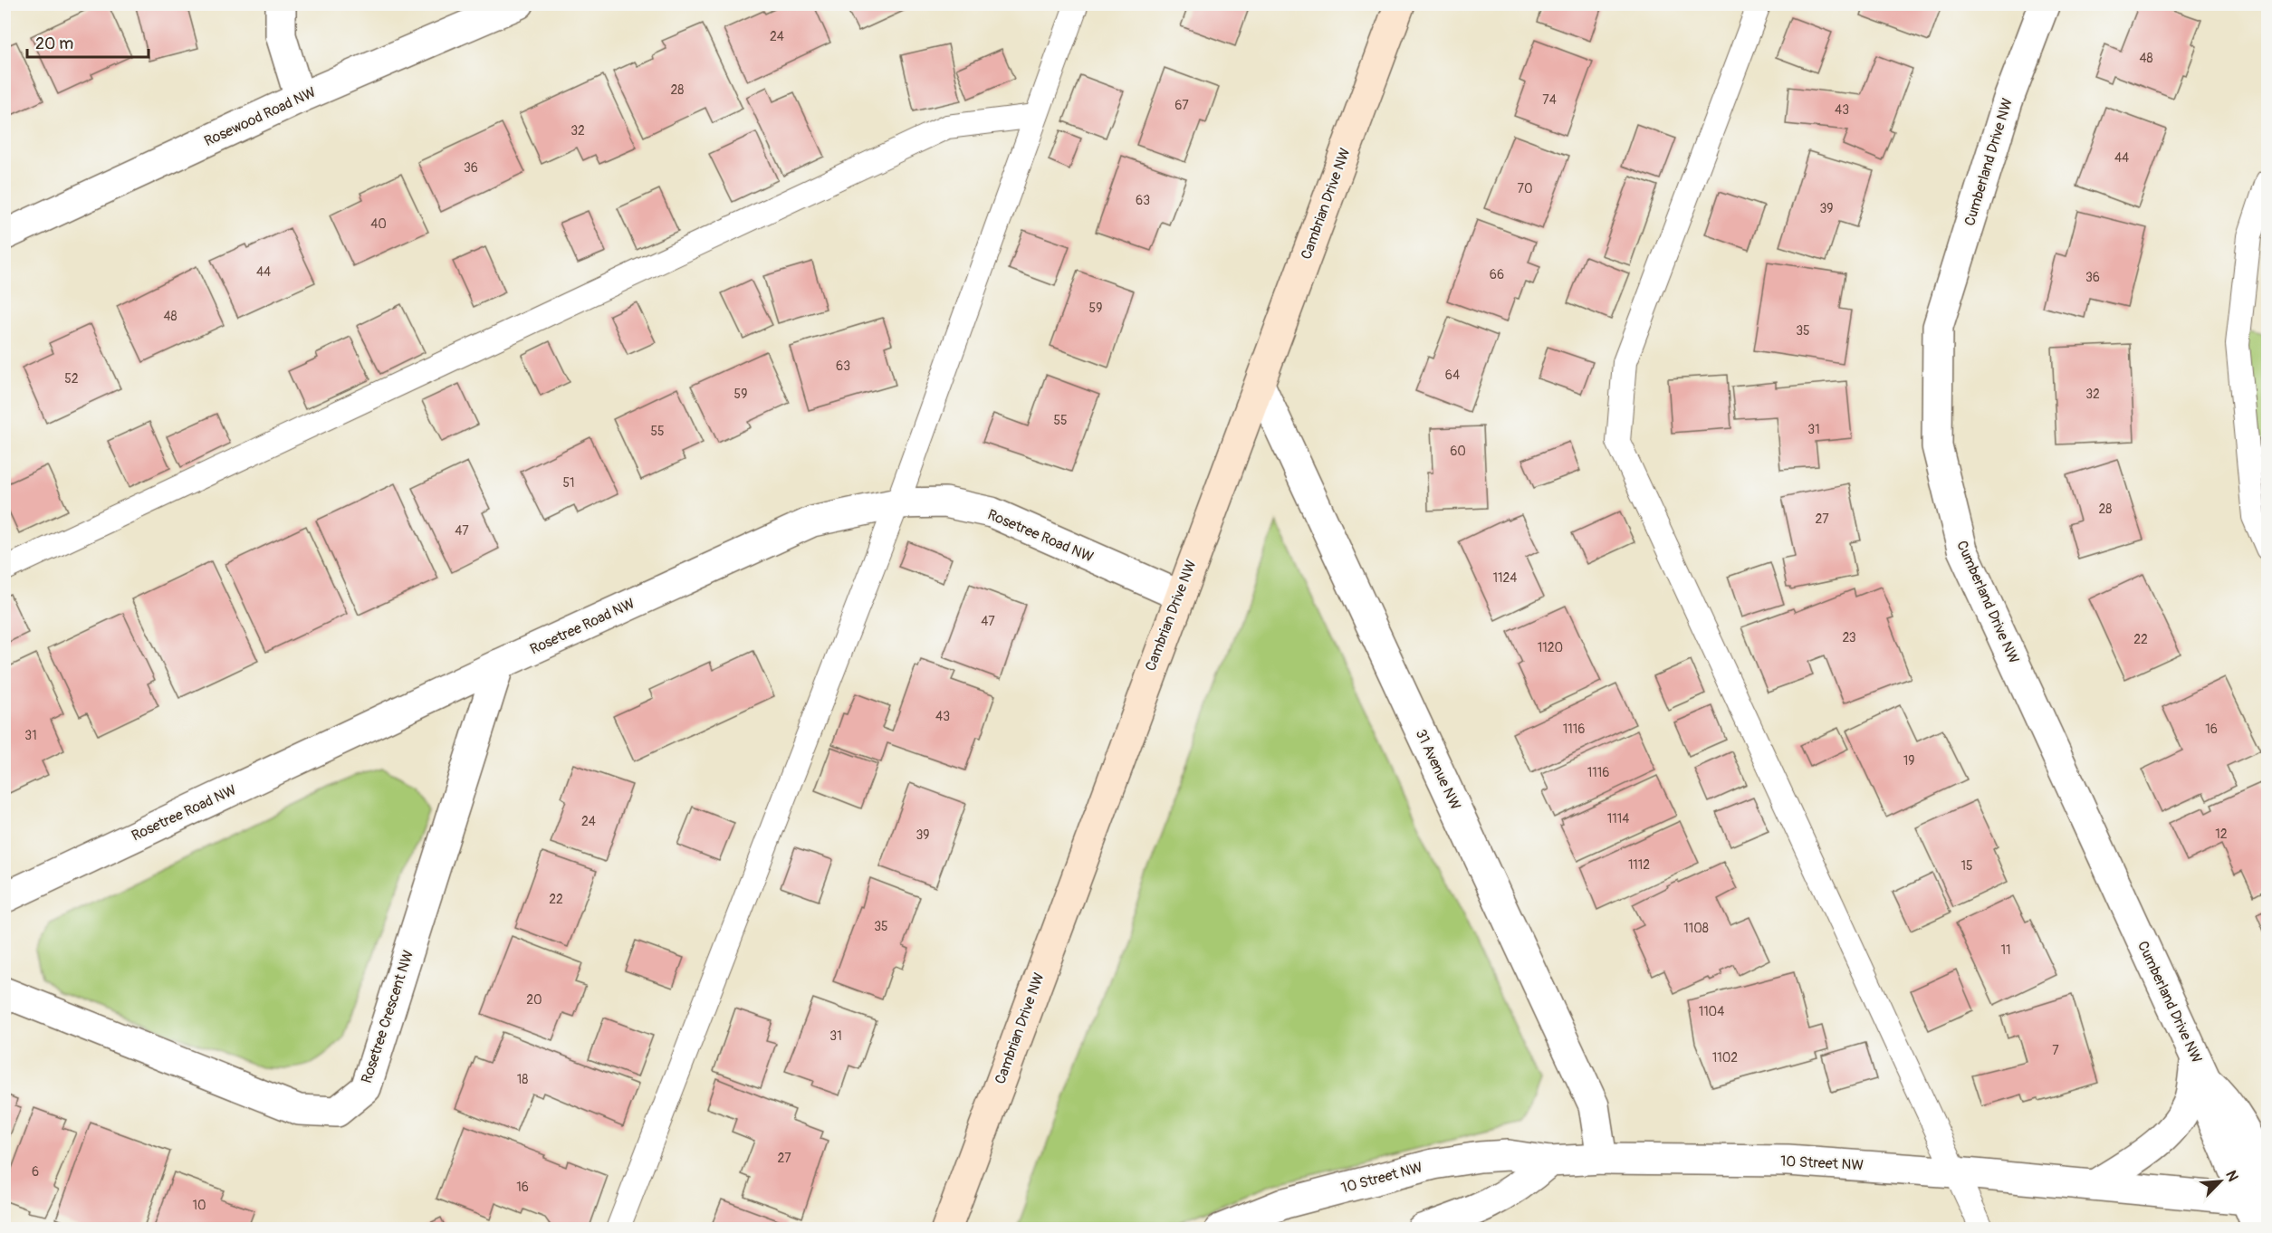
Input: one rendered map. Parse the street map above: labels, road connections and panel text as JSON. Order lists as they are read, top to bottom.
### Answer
{
  "streets": {
    "street": [
      "Rosewood Road NW",
      "Cumberland Drive NW",
      "Cambrian Drive NW",
      "Rosetree Road NW",
      "31 Avenue NW",
      "Rosetree Crescent NW",
      "10 Street NW"
    ]
  },
  "crossings": [
    ["Cumberland Drive NW", "10 Street NW"],
    ["Cambrian Drive NW", "Rosetree Road NW"],
    ["Cambrian Drive NW", "31 Avenue NW"],
    ["Rosetree Road NW", "Rosetree Crescent NW"],
    ["31 Avenue NW", "10 Street NW"]
  ],
  "house_numbers": [
    "24",
    "48",
    "28",
    "74",
    "67",
    "43",
    "32",
    "44",
    "36",
    "70",
    "63",
    "39",
    "40",
    "44",
    "66",
    "36",
    "59",
    "48",
    "35",
    "63",
    "64",
    "52",
    "59",
    "32",
    "55",
    "31",
    "55",
    "60",
    "51",
    "28",
    "27",
    "47",
    "1124",
    "47",
    "23",
    "22",
    "1120",
    "43",
    "1116",
    "16",
    "31",
    "19",
    "1116",
    "1114",
    "24",
    "12",
    "39",
    "1112",
    "15",
    "22",
    "35",
    "1108",
    "11",
    "20",
    "1104",
    "31",
    "7",
    "1102",
    "18",
    "27",
    "6",
    "16",
    "10"
  ],
  "scale_bar": "20 m",
  "north": "top right"
}
